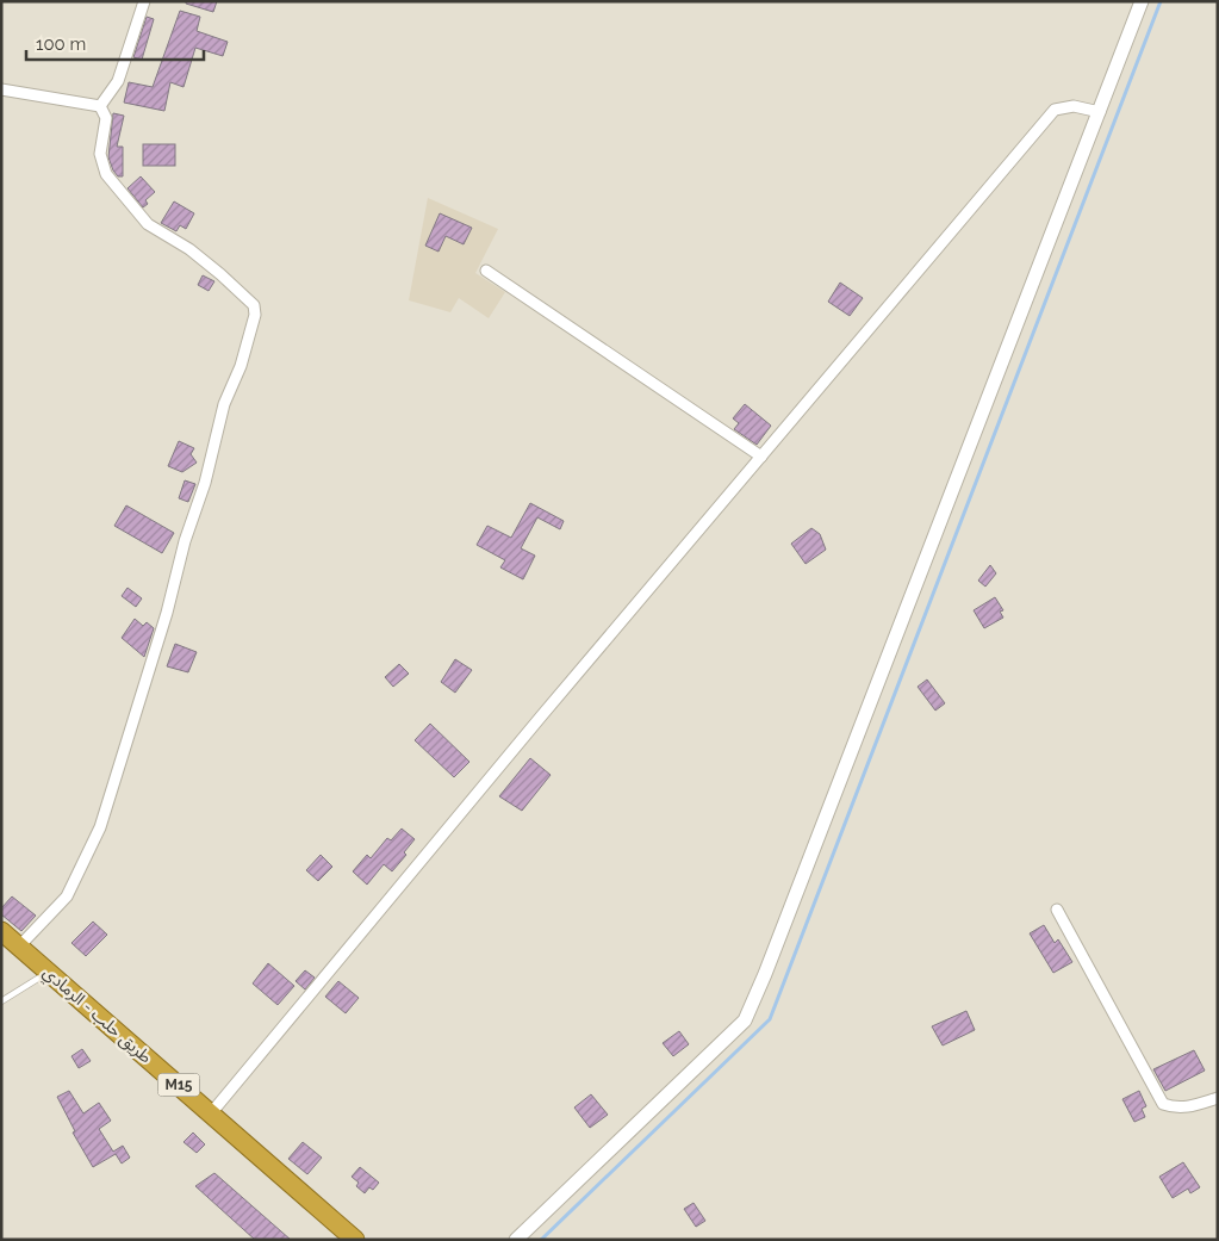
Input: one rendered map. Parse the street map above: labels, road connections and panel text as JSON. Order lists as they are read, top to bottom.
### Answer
{
  "streets": {
    "highway": ["طريق حلب - الرمادي", "M15"]
  },
  "scale_bar": "100 m"
}
